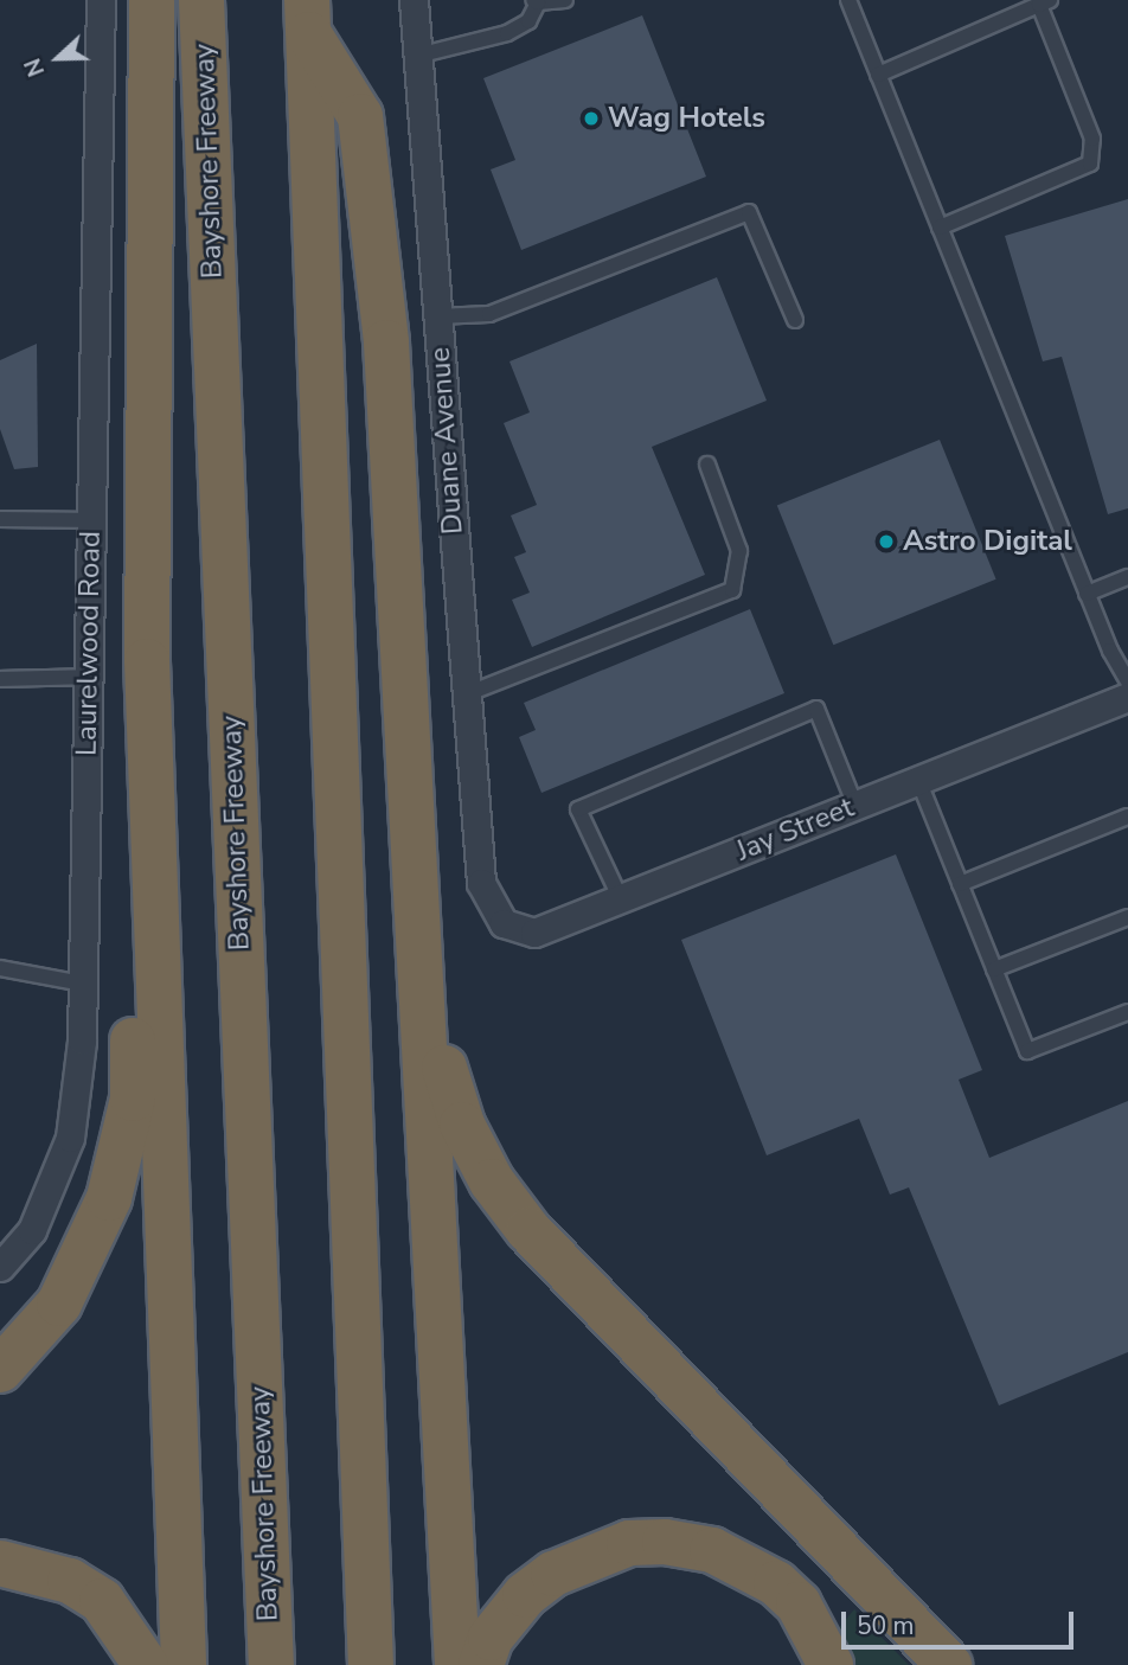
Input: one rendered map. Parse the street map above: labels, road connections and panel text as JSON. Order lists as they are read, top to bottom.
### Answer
{
  "streets": {
    "highway": ["Bayshore Freeway"],
    "street": ["Duane Avenue", "Laurelwood Road", "Jay Street"]
  },
  "crossings": [
    ["Duane Avenue", "Jay Street"]
  ],
  "places": ["Wag Hotels", "Astro Digital"],
  "scale_bar": "50 m",
  "north": "left"
}
